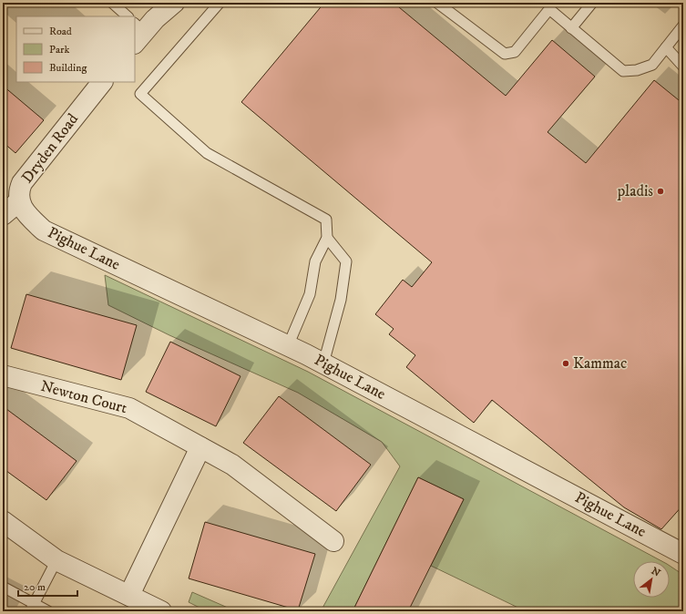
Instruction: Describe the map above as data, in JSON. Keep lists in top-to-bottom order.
{
  "streets": {
    "street": ["Dryden Road", "Pighue Lane", "Newton Court"]
  },
  "crossings": [
    ["Dryden Road", "Pighue Lane"]
  ],
  "places": ["pladis", "Kammac"],
  "legend": ["Road", "Park", "Building"],
  "scale_bar": "20 m",
  "north": "top right"
}
